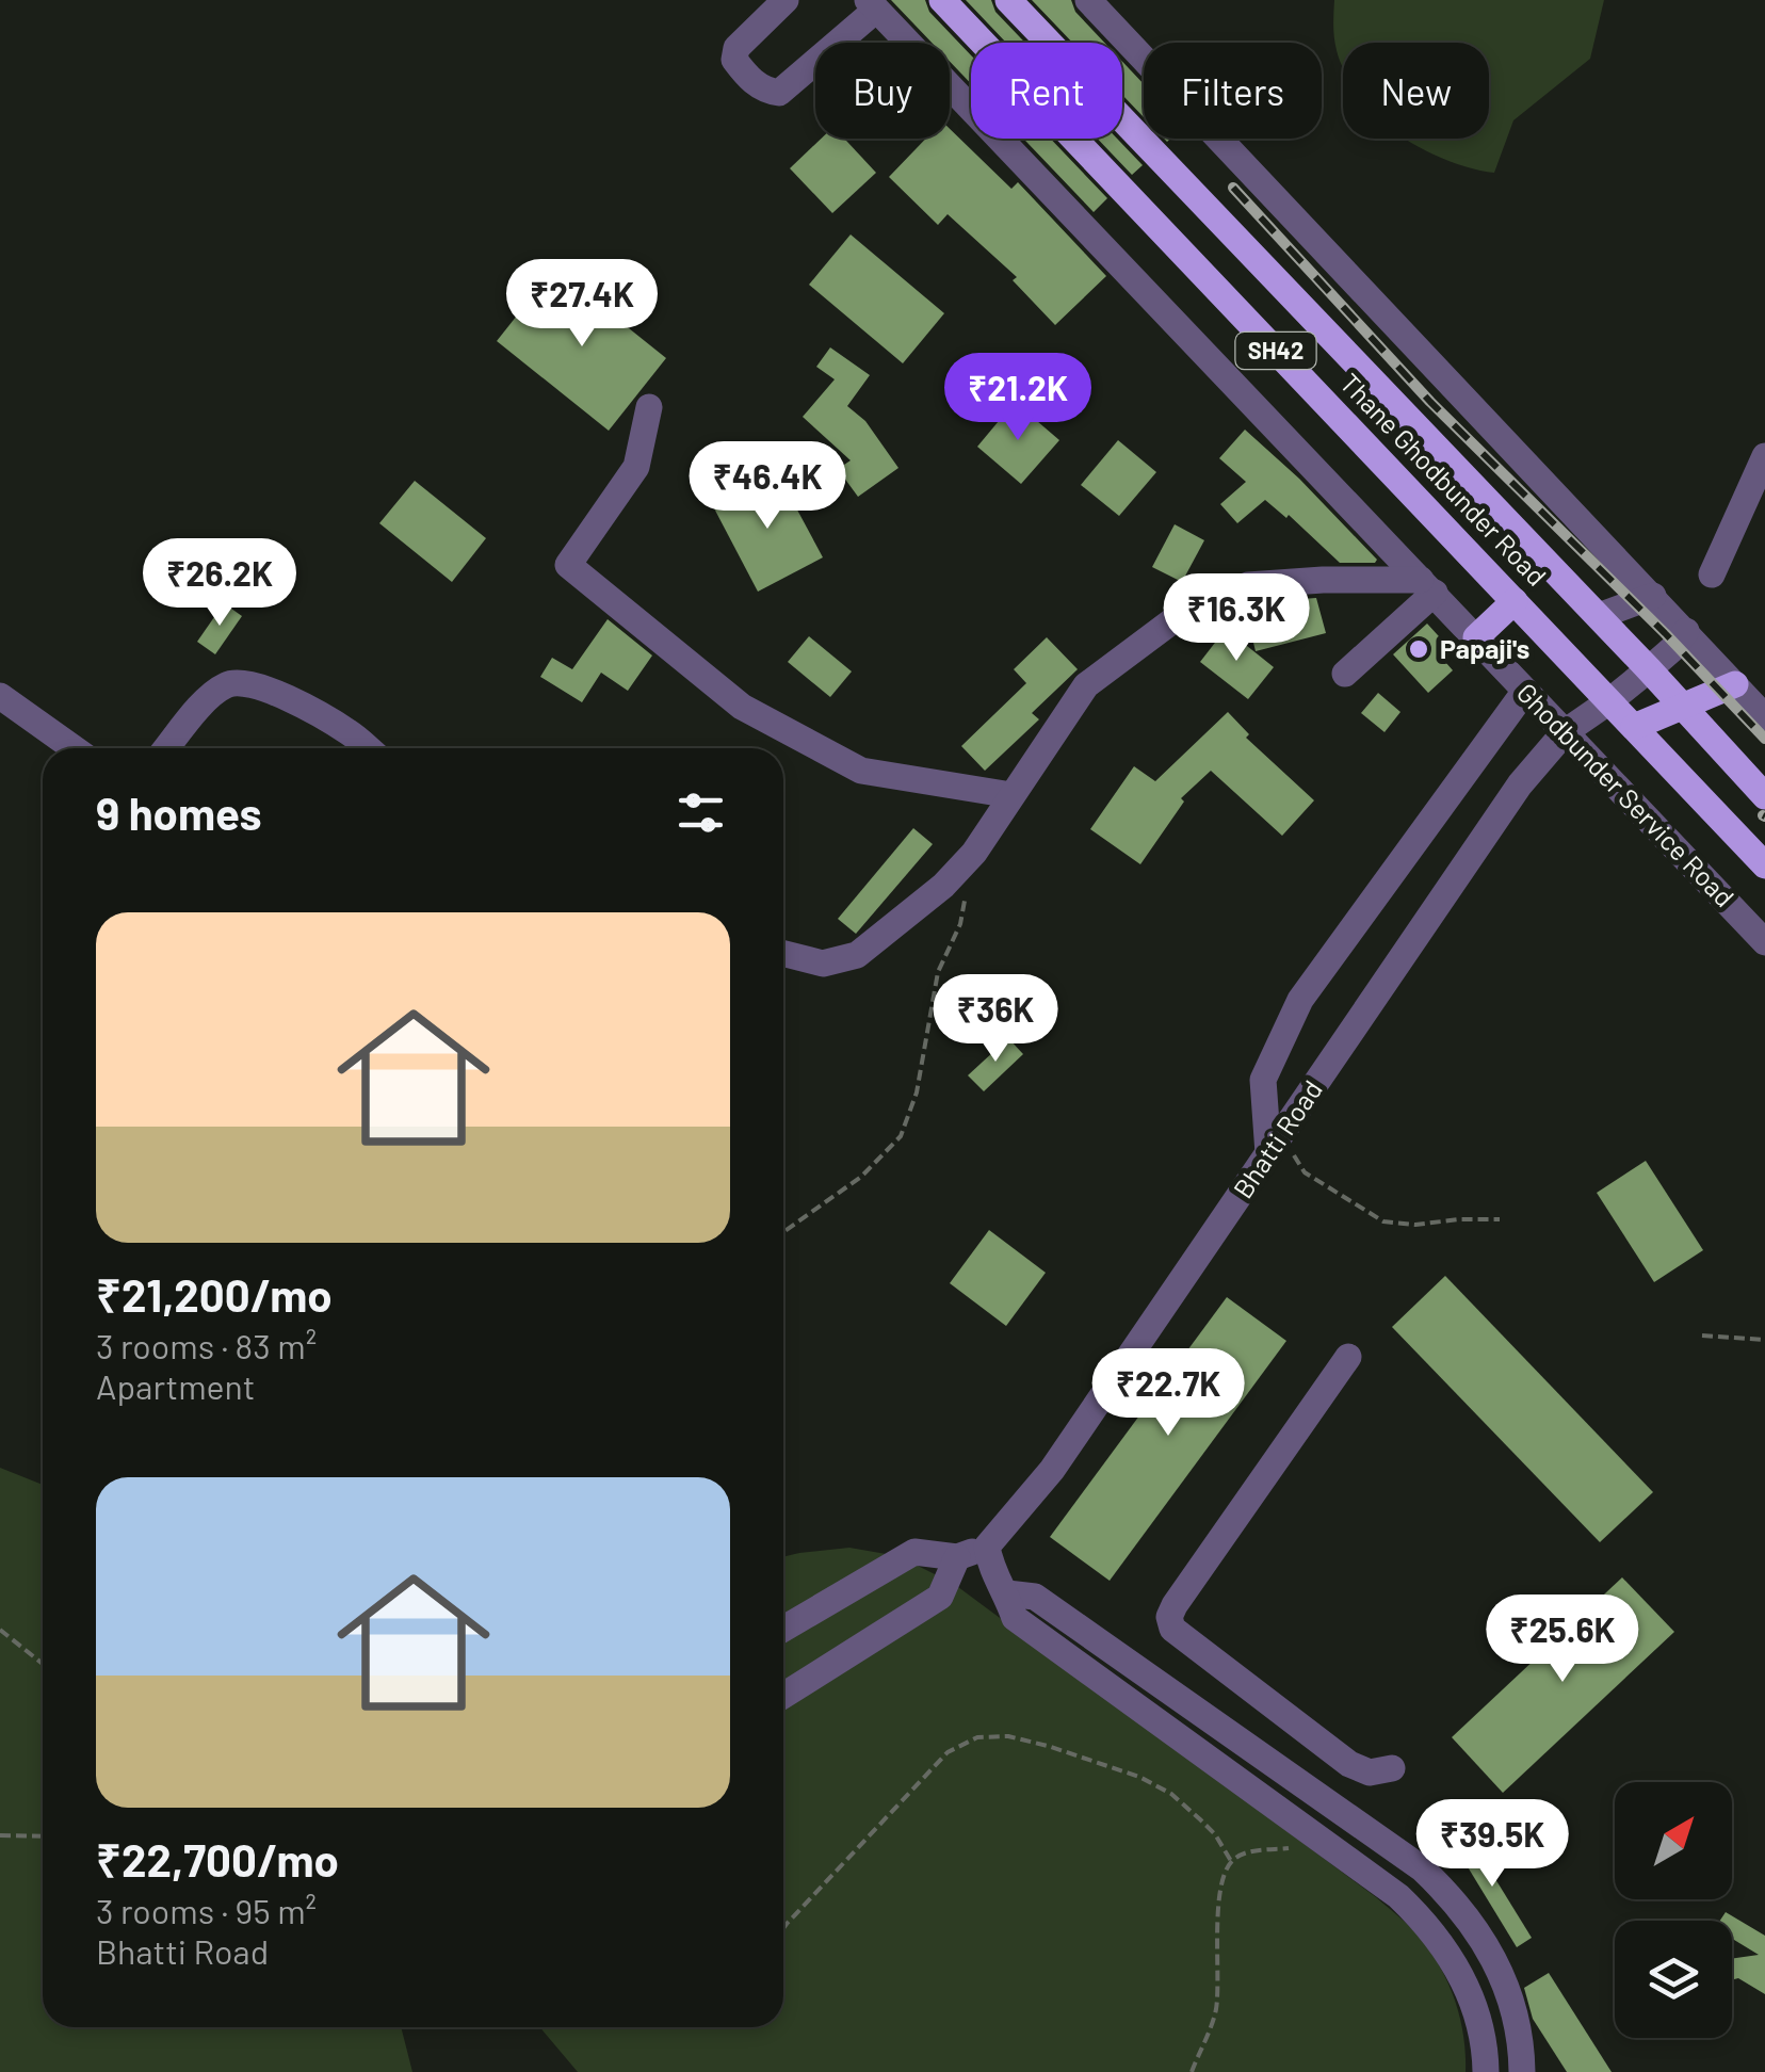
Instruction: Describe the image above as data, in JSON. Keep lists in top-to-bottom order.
{
  "streets": {
    "main road": ["SH42", "Thane Ghodbunder Road"],
    "street": ["Ghodbunder Service Road", "Bhatti Road"]
  },
  "crossings": [
    ["Thane Ghodbunder Road", "Bhatti Road"],
    ["Ghodbunder Service Road", "Bhatti Road"]
  ],
  "places": ["Papaji's"],
  "north": "top right",
  "page": {
    "chip": [
      "Buy",
      "Rent",
      "Filters",
      "New"
    ],
    "price": [
      "₹27.4K",
      "₹21.2K",
      "₹46.4K",
      "₹26.2K",
      "₹16.3K",
      "₹36K",
      "₹22.7K",
      "₹25.6K",
      "₹39.5K"
    ],
    "heading": "9 homes",
    "list": [
      {
        "name": "₹21,200/mo",
        "note": "3 rooms · 83 m² · Apartment"
      },
      {
        "name": "₹22,700/mo",
        "note": "3 rooms · 95 m² · Bhatti Road"
      }
    ]
  }
}
